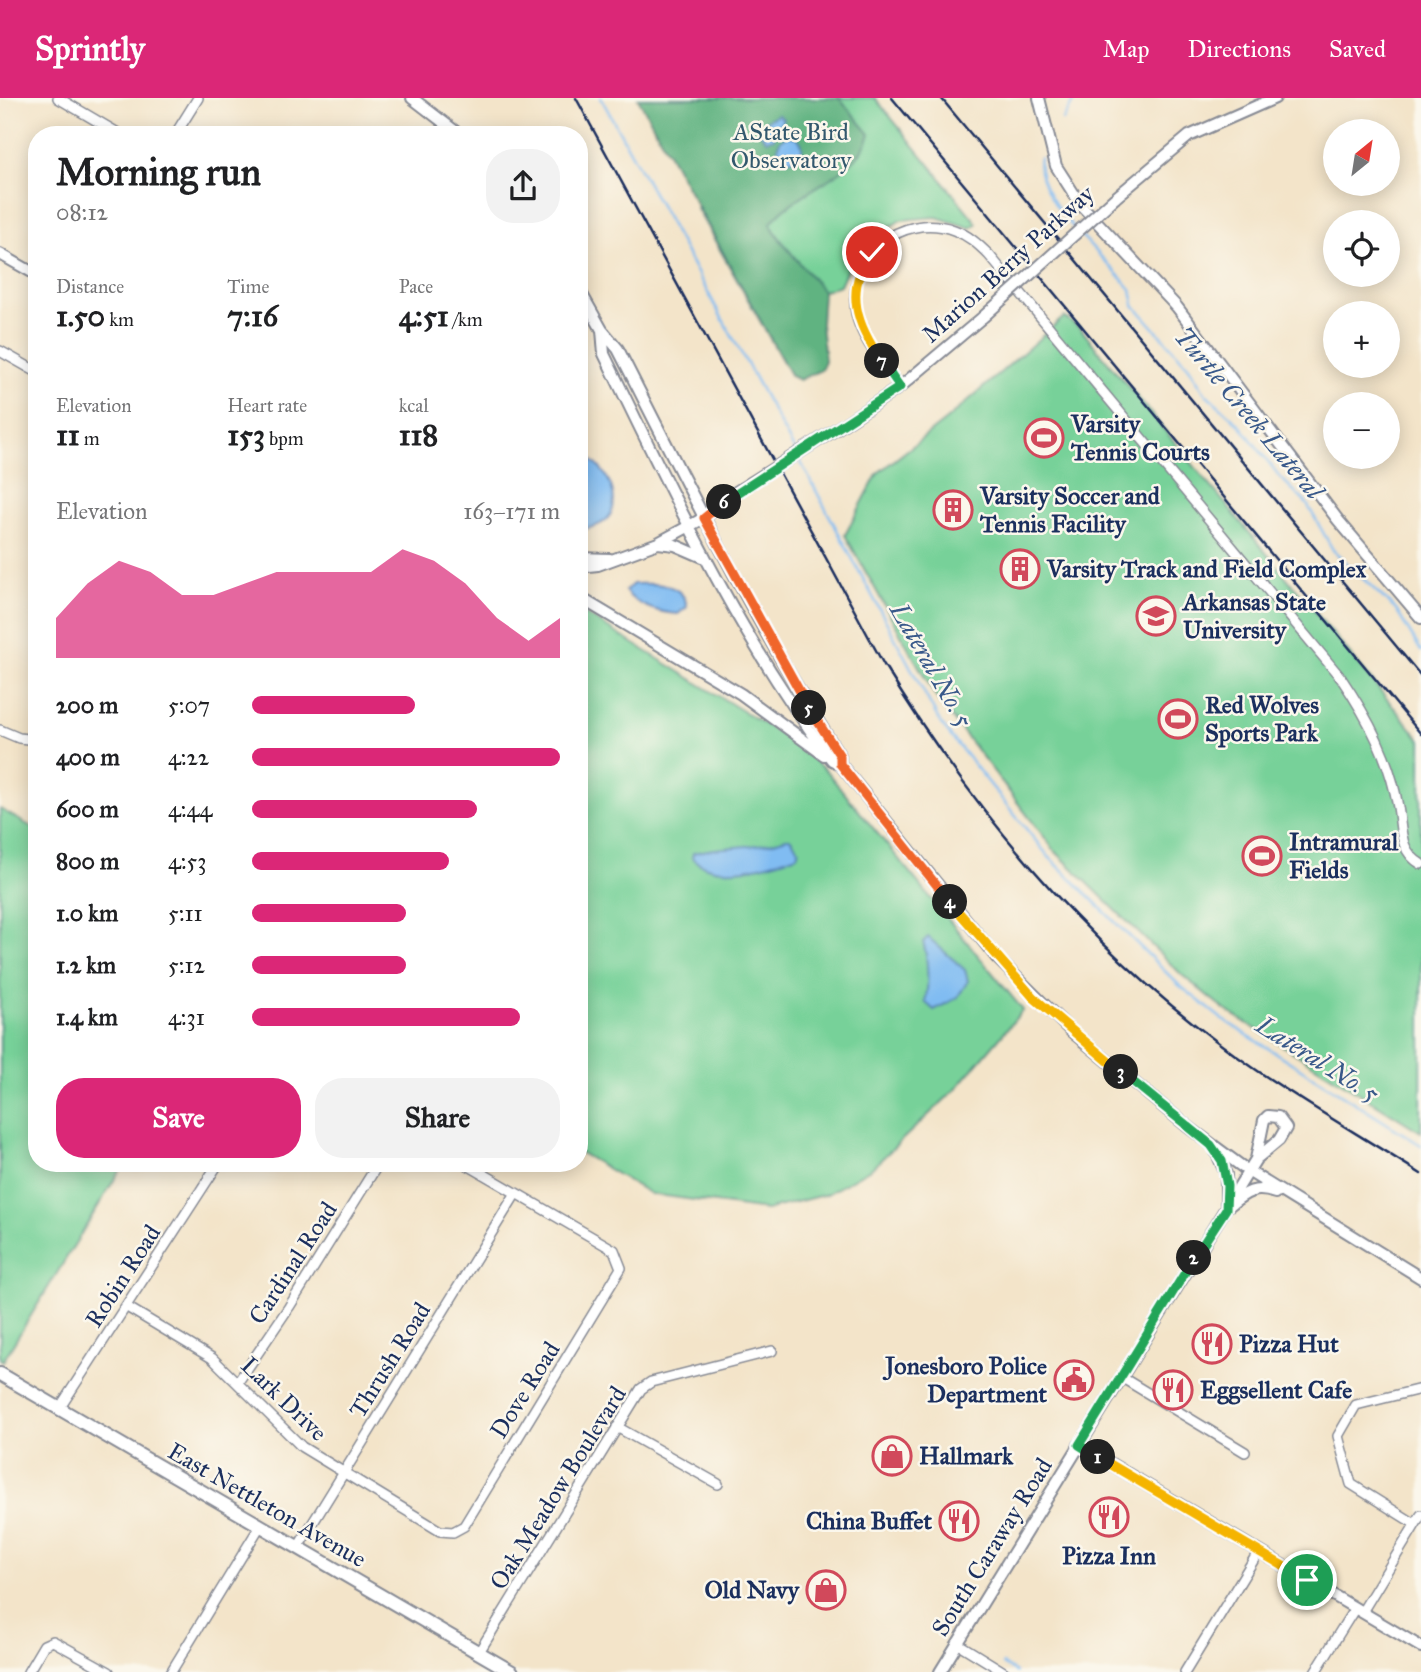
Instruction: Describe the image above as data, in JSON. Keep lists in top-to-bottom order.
{
  "streets": {
    "main road": ["East Nettleton Avenue"],
    "street": [
      "Marion Berry Parkway",
      "Cardinal Road",
      "Robin Road",
      "Thrush Road",
      "Dove Road",
      "Lark Drive",
      "Oak Meadow Boulevard",
      "South Caraway Road"
    ]
  },
  "crossings": [
    ["Cardinal Road", "Lark Drive"],
    ["Robin Road", "Lark Drive"],
    ["Robin Road", "East Nettleton Avenue"],
    ["Thrush Road", "Dove Road"],
    ["Thrush Road", "Lark Drive"],
    ["Thrush Road", "East Nettleton Avenue"],
    ["Dove Road", "Lark Drive"],
    ["Oak Meadow Boulevard", "East Nettleton Avenue"]
  ],
  "water": ["Turtle Creek Lateral", "Lateral No. 5"],
  "parks": ["AState Bird Observatory"],
  "places": {
    "sports": ["Varsity Tennis Courts", "Red Wolves Sports Park", "Intramural Fields"],
    "building": ["Varsity Soccer and Tennis Facility", "Varsity Track and Field Complex"],
    "school or university": ["Arkansas State University"],
    "restaurant": [
      "Pizza Hut",
      "Eggsellent Cafe",
      "Pizza Inn",
      "China Buffet"
    ],
    "public building": ["Jonesboro Police Department"],
    "shop": ["Hallmark", "Old Navy"]
  },
  "north": "top right",
  "page": {
    "header": "Sprintly",
    "nav": ["Map", "Directions", "Saved"],
    "map_buttons": ["+", "−"],
    "heading": ["Morning run", "08:12"],
    "stats": [
      ["Distance", "1.50 km"],
      ["Time", "7:16"],
      ["Pace", "4:51 /km"],
      ["Elevation", "11 m"],
      ["Heart rate", "153 bpm"],
      ["kcal", "118"]
    ],
    "pins": [
      "7",
      "6",
      "5",
      "4",
      "3",
      "2",
      "1"
    ],
    "chart": ["Elevation", "163–171 m"],
    "list": [
      {
        "name": "200 m",
        "note": "5:07"
      },
      {
        "name": "400 m",
        "note": "4:22"
      },
      {
        "name": "600 m",
        "note": "4:44"
      },
      {
        "name": "800 m",
        "note": "4:53"
      },
      {
        "name": "1.0 km",
        "note": "5:11"
      },
      {
        "name": "1.2 km",
        "note": "5:12"
      },
      {
        "name": "1.4 km",
        "note": "4:31"
      }
    ],
    "buttons": ["Save", "Share"]
  }
}
